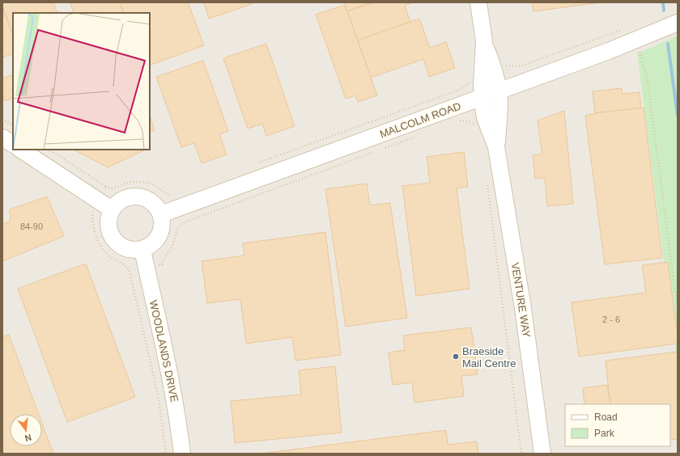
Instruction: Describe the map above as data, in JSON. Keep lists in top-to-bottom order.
{
  "streets": {
    "street": ["MALCOLM ROAD", "VENTURE WAY", "WOODLANDS DRIVE"]
  },
  "crossings": [
    ["MALCOLM ROAD", "VENTURE WAY"],
    ["MALCOLM ROAD", "WOODLANDS DRIVE"]
  ],
  "places": ["Braeside Mail Centre"],
  "house_numbers": ["84-90", "2 - 6"],
  "legend": ["Road", "Park"],
  "north": "bottom"
}
